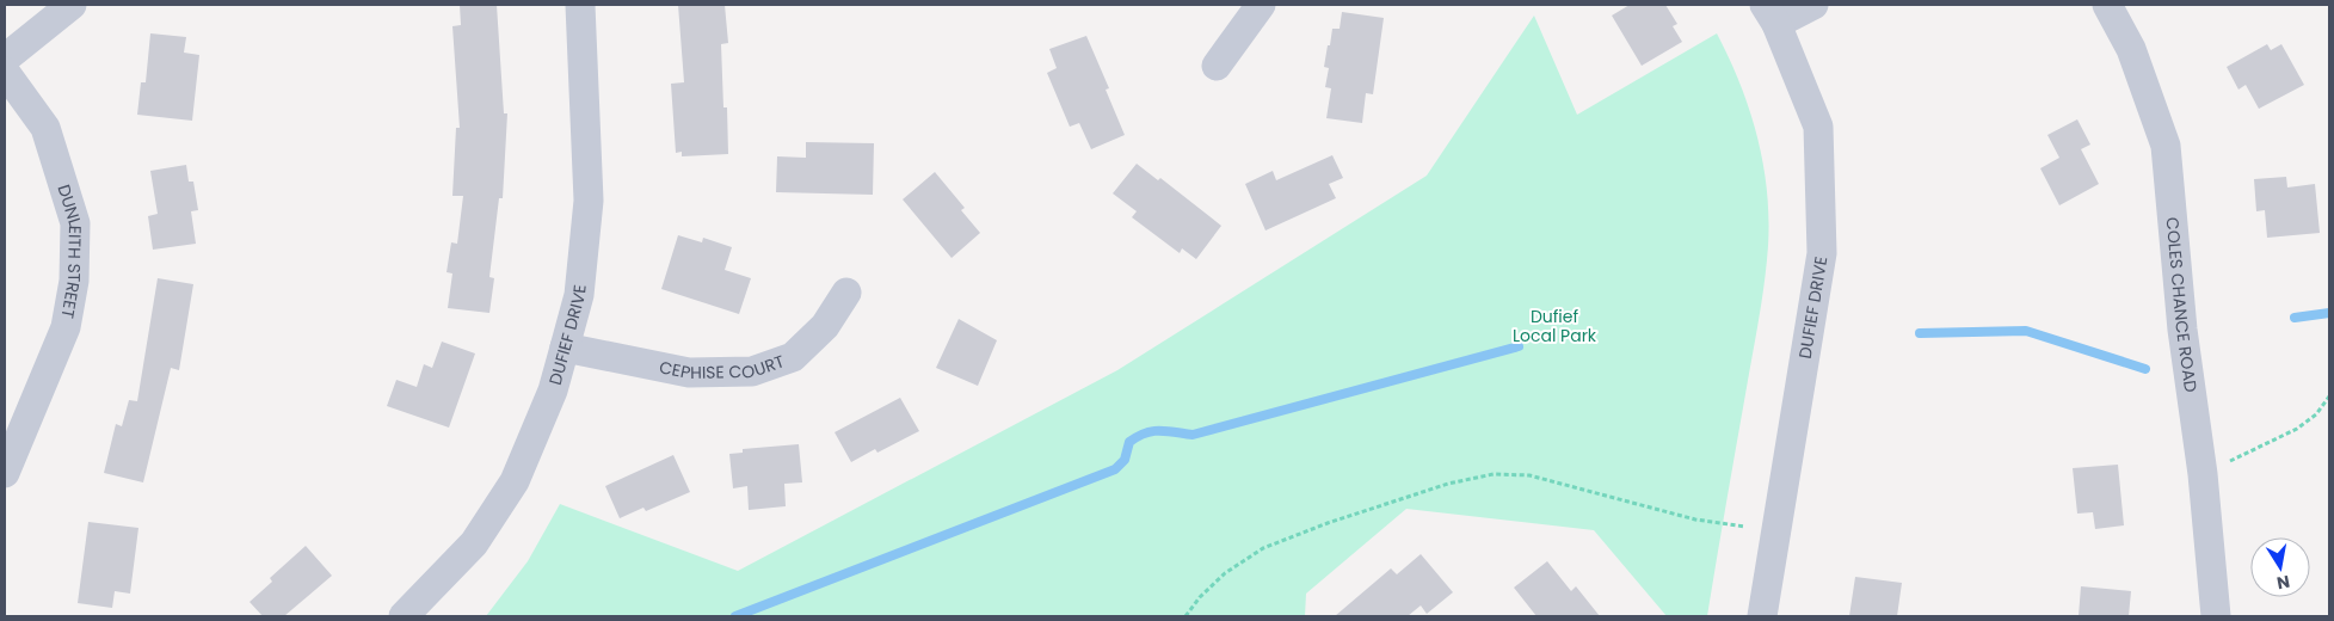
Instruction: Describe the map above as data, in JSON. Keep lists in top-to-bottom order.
{
  "streets": {
    "street": [
      "DUNLEITH STREET",
      "COLES CHANCE ROAD",
      "DUFIEF DRIVE",
      "CEPHISE COURT"
    ]
  },
  "crossings": [
    ["DUFIEF DRIVE", "CEPHISE COURT"]
  ],
  "parks": ["Dufief Local Park"],
  "north": "bottom"
}
